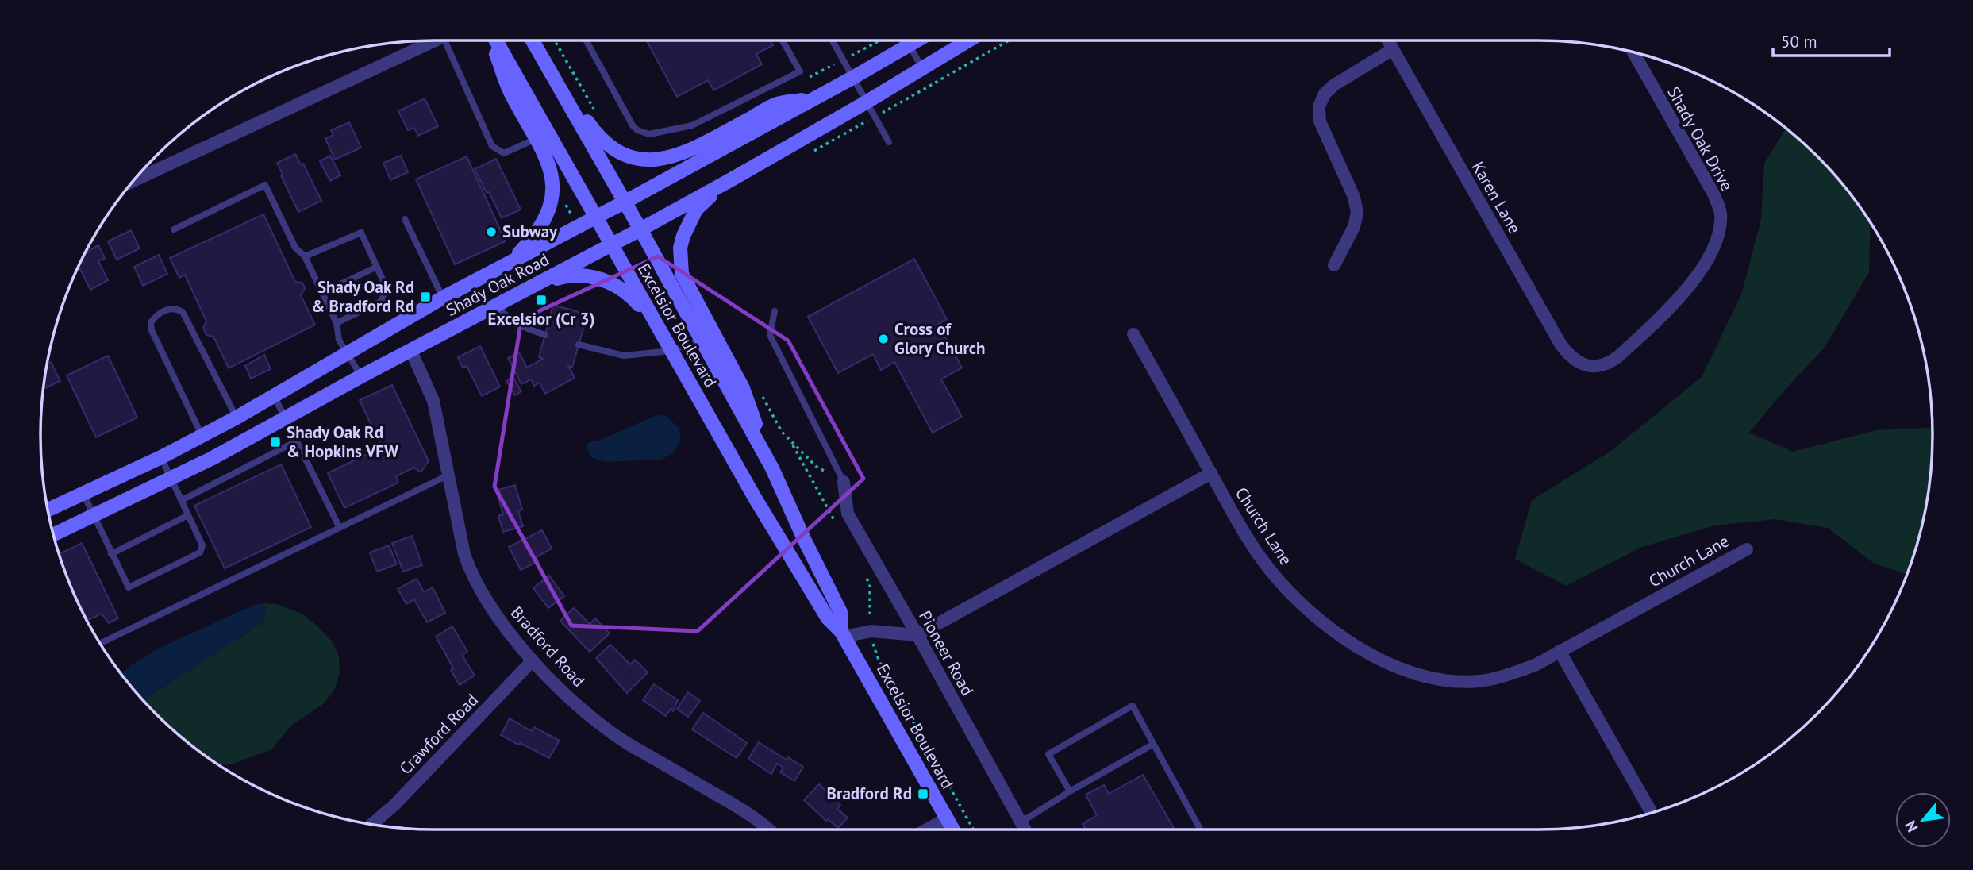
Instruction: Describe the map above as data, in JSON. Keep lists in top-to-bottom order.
{
  "streets": {
    "main road": ["Shady Oak Road", "Excelsior Boulevard"],
    "street": [
      "Shady Oak Drive",
      "Karen Lane",
      "Church Lane",
      "Bradford Road",
      "Pioneer Road",
      "Crawford Road"
    ]
  },
  "crossings": [
    ["Shady Oak Drive", "Karen Lane"],
    ["Shady Oak Road", "Excelsior Boulevard"],
    ["Shady Oak Road", "Bradford Road"],
    ["Bradford Road", "Crawford Road"]
  ],
  "places": {
    "other": ["Subway", "Cross of Glory Church"],
    "transit": [
      "Shady Oak Rd & Bradford Rd",
      "Excelsior (Cr 3)",
      "Shady Oak Rd & Hopkins VFW",
      "Bradford Rd"
    ]
  },
  "scale_bar": "50 m",
  "north": "bottom left"
}
